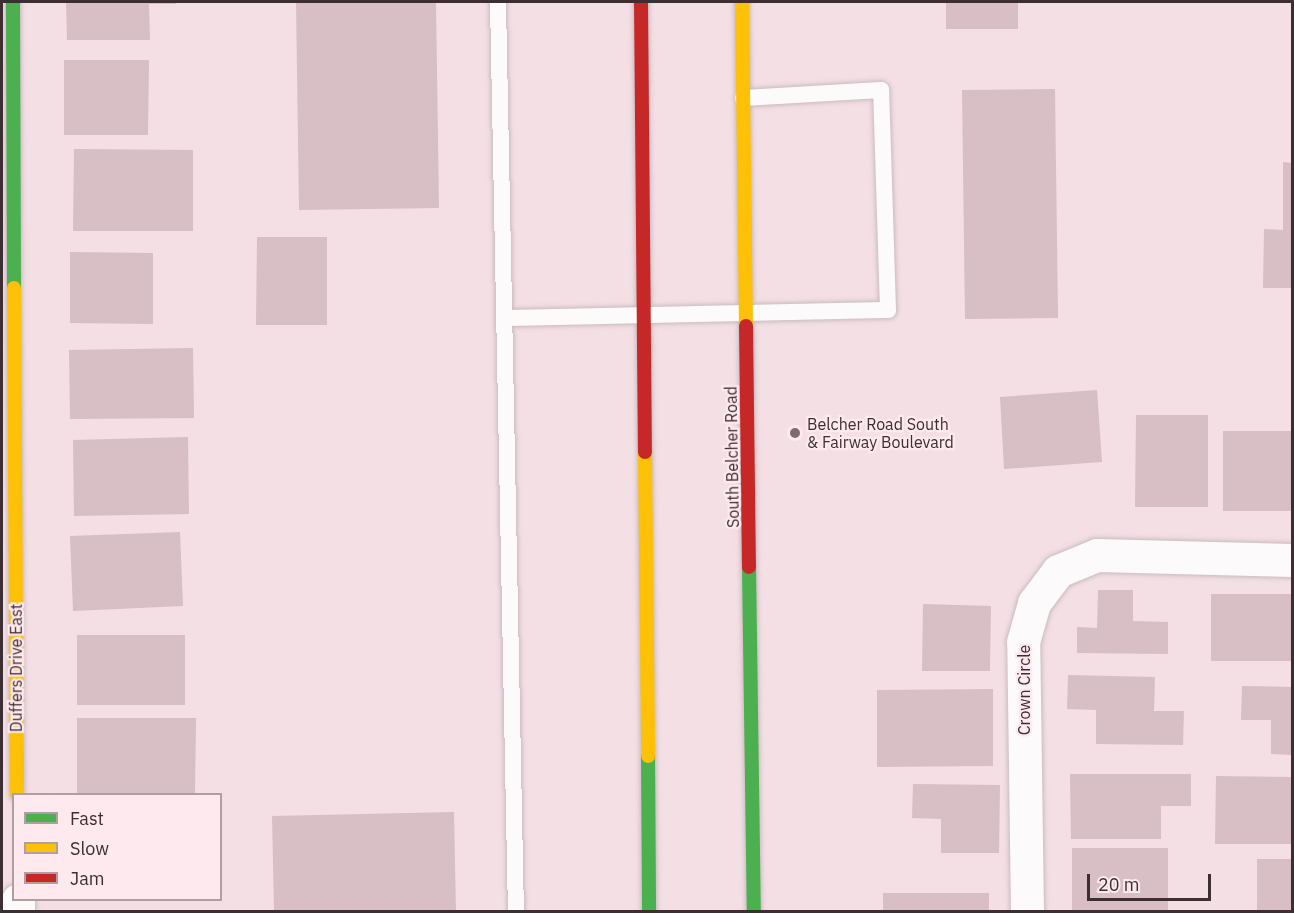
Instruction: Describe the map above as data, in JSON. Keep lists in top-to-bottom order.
{
  "streets": {
    "main road": ["South Belcher Road", "Duffers Drive East"],
    "street": ["Crown Circle"]
  },
  "places": ["Belcher Road South & Fairway Boulevard"],
  "legend": ["Fast", "Slow", "Jam"],
  "scale_bar": "20 m"
}
